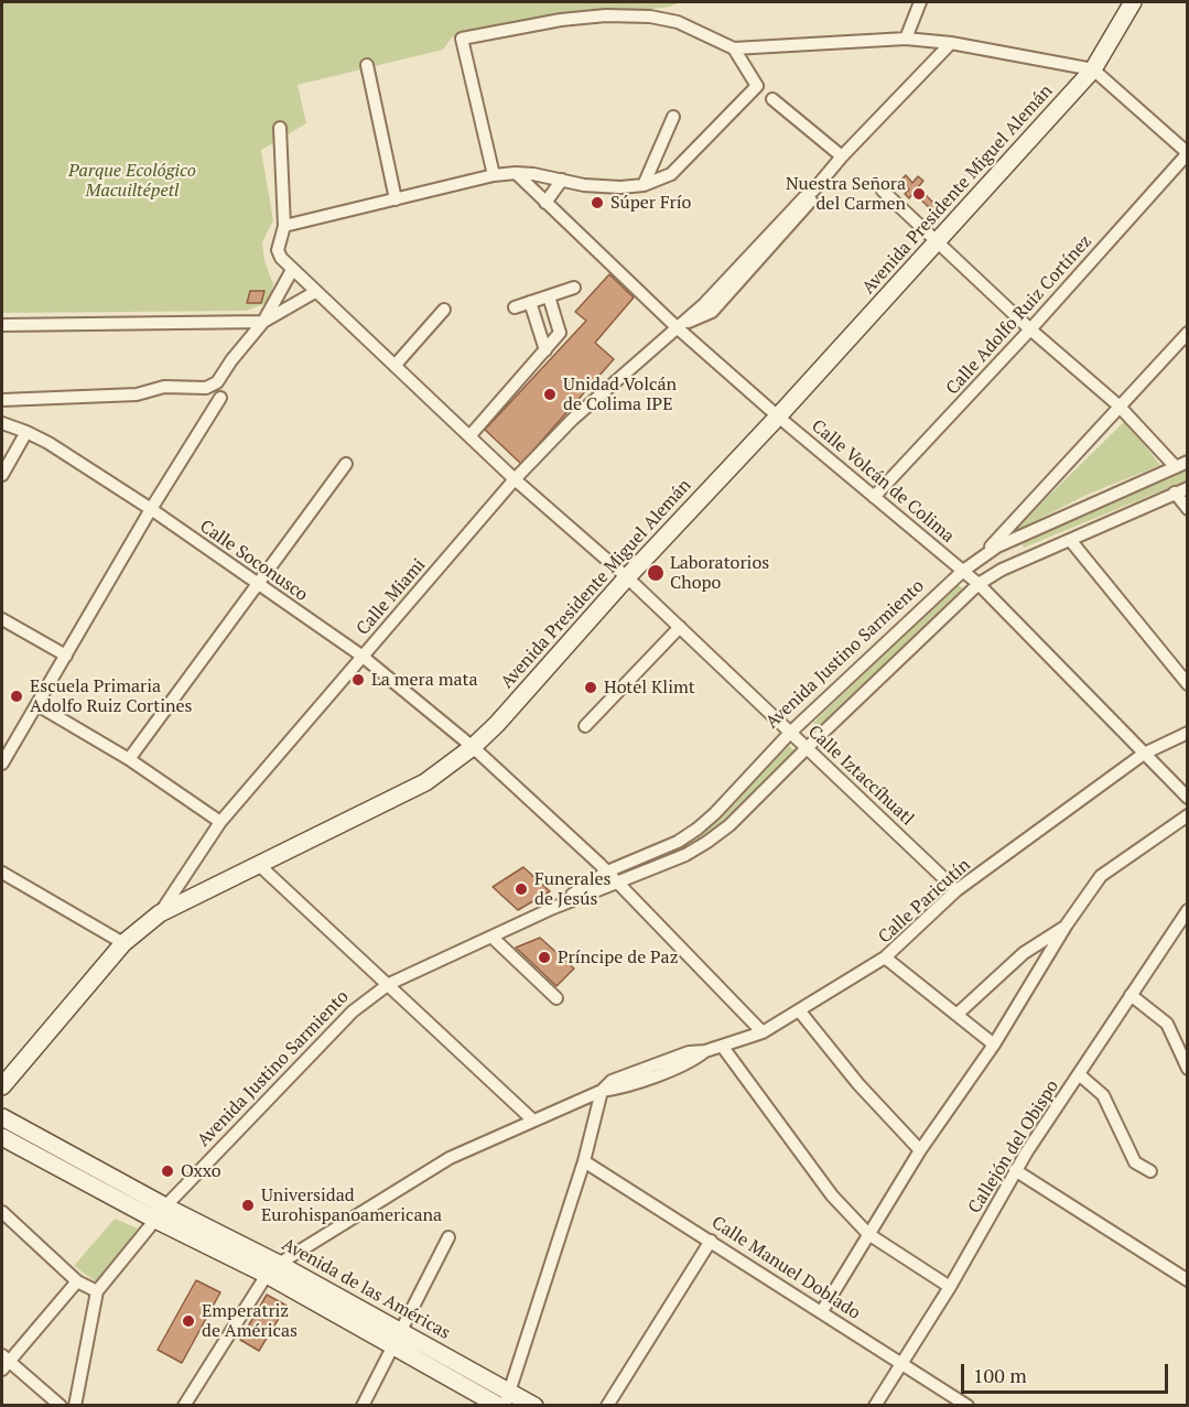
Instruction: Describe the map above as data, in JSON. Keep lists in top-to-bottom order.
{
  "streets": {
    "main road": ["Avenida Presidente Miguel Alemán", "Avenida de las Américas"],
    "street": [
      "Calle Adolfo Ruiz Cortínez",
      "Calle Volcán de Colima",
      "Calle Soconusco",
      "Calle Miami",
      "Avenida Justino Sarmiento",
      "Calle Iztaccíhuatl",
      "Calle Paricutín",
      "Callejón del Obispo",
      "Calle Manuel Doblado"
    ]
  },
  "crossings": [
    ["Avenida Presidente Miguel Alemán", "Calle Volcán de Colima"],
    ["Avenida Presidente Miguel Alemán", "Calle Soconusco"],
    ["Avenida Presidente Miguel Alemán", "Calle Miami"],
    ["Avenida Presidente Miguel Alemán", "Calle Iztaccíhuatl"],
    ["Calle Adolfo Ruiz Cortínez", "Calle Volcán de Colima"],
    ["Calle Volcán de Colima", "Calle Miami"],
    ["Calle Volcán de Colima", "Avenida Justino Sarmiento"],
    ["Calle Volcán de Colima", "Calle Paricutín"],
    ["Calle Soconusco", "Calle Miami"],
    ["Calle Soconusco", "Avenida Justino Sarmiento"],
    ["Calle Soconusco", "Calle Paricutín"],
    ["Calle Miami", "Calle Iztaccíhuatl"],
    ["Avenida Justino Sarmiento", "Calle Iztaccíhuatl"],
    ["Avenida Justino Sarmiento", "Avenida de las Américas"],
    ["Calle Iztaccíhuatl", "Calle Paricutín"],
    ["Calle Paricutín", "Avenida de las Américas"],
    ["Callejón del Obispo", "Calle Manuel Doblado"]
  ],
  "parks": ["Parque Ecológico Macuiltépetl"],
  "places": [
    "Nuestra Señora del Carmen",
    "Súper Frío",
    "Unidad Volcán de Colima IPE",
    "Laboratorios Chopo",
    "La mera mata",
    "Hotel Klimt",
    "Escuela Primaria Adolfo Ruiz Cortines",
    "Funerales de Jesús",
    "Príncipe de Paz",
    "Oxxo",
    "Universidad Eurohispanoamericana",
    "Emperatriz de Américas"
  ],
  "scale_bar": "100 m"
}
